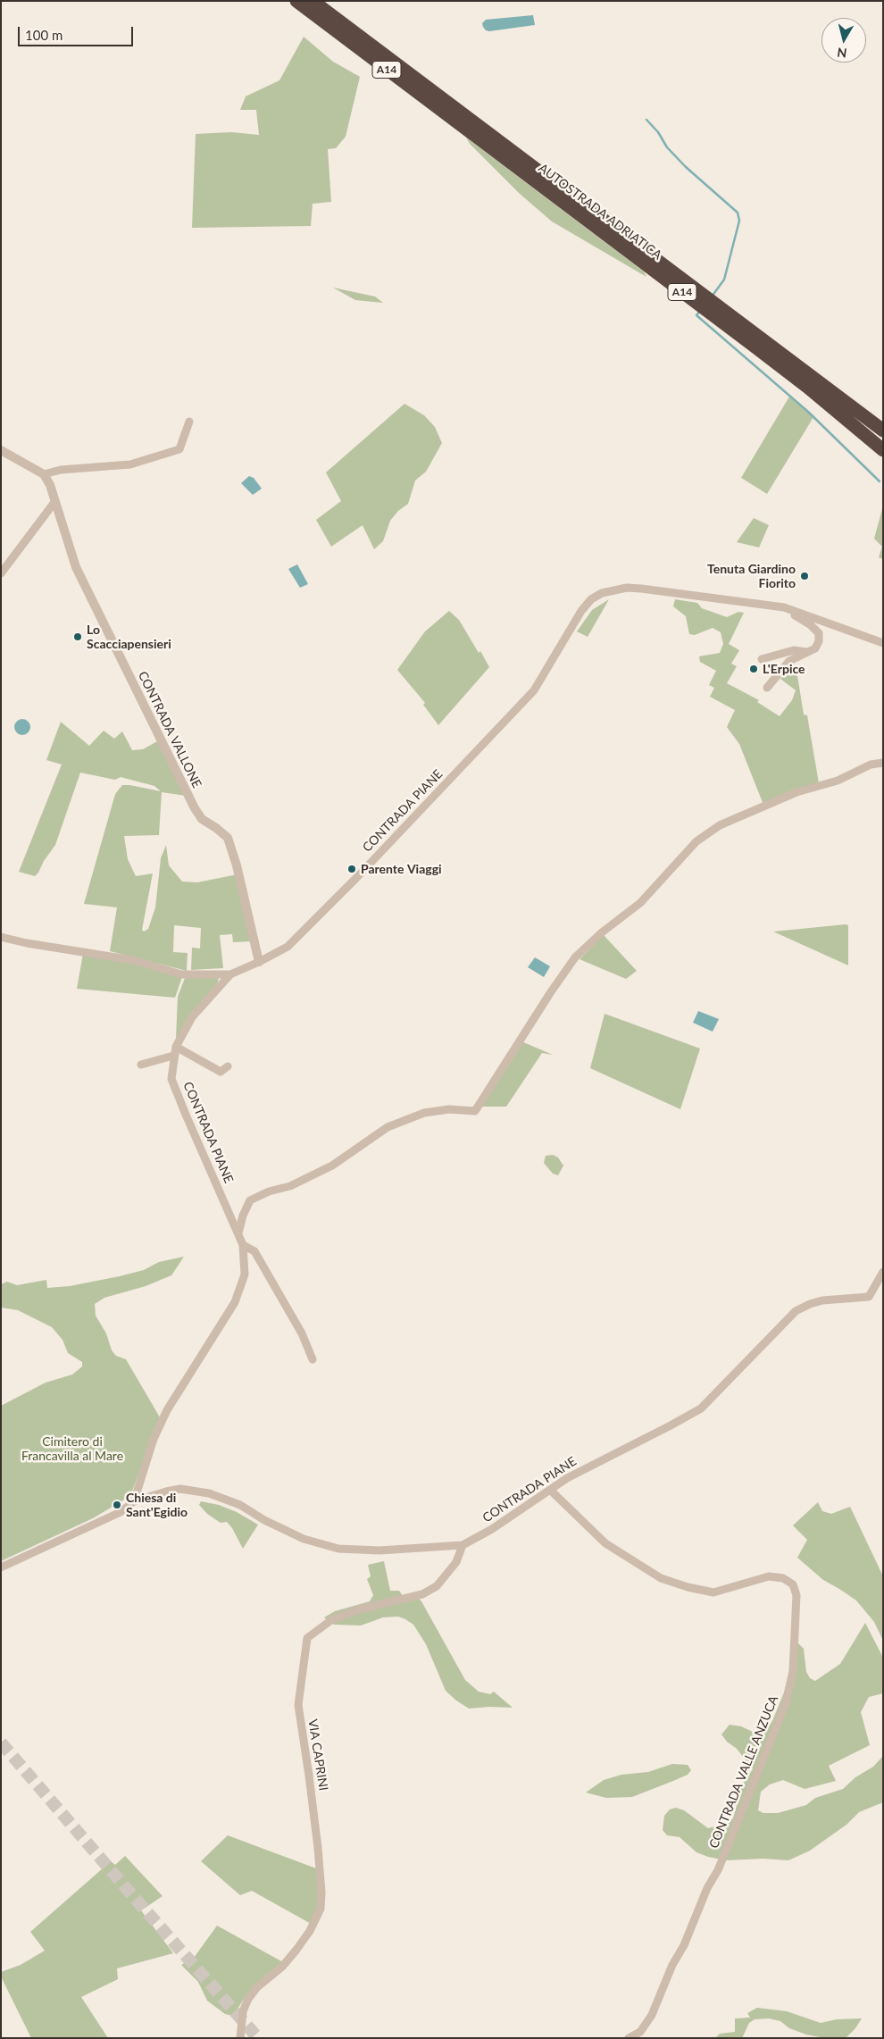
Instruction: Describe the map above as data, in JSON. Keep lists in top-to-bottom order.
{
  "streets": {
    "highway": ["A14", "AUTOSTRADA ADRIATICA"],
    "street": [
      "CONTRADA VALLONE",
      "CONTRADA PIANE",
      "VIA CAPRINI",
      "CONTRADA VALLE ANZUCA"
    ]
  },
  "crossings": [
    ["CONTRADA VALLONE", "CONTRADA PIANE"],
    ["CONTRADA PIANE", "VIA CAPRINI"],
    ["CONTRADA PIANE", "CONTRADA VALLE ANZUCA"]
  ],
  "parks": ["Cimitero di Francavilla al Mare"],
  "places": [
    "Tenuta Giardino Fiorito",
    "Lo Scacciapensieri",
    "L'Erpice",
    "Parente Viaggi",
    "Chiesa di Sant'Egidio"
  ],
  "scale_bar": "100 m",
  "north": "bottom"
}
